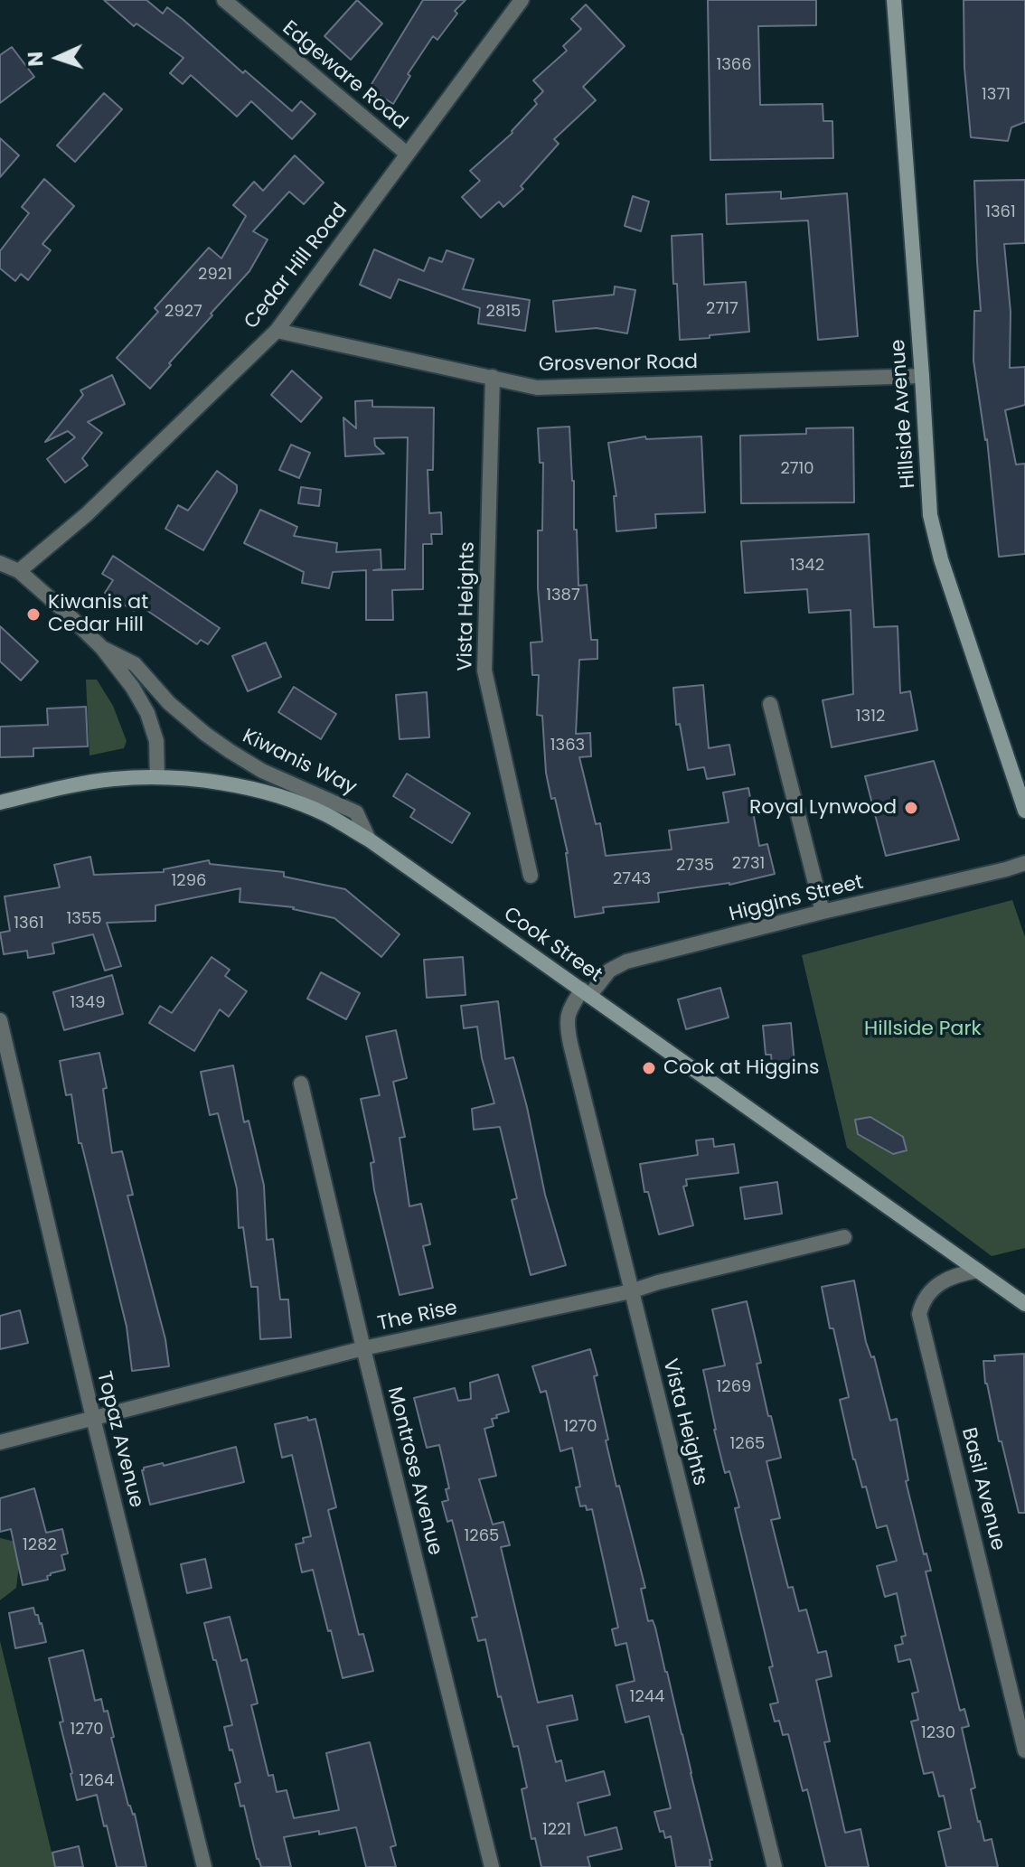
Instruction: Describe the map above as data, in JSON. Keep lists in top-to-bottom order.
{
  "streets": {
    "main road": ["Hillside Avenue", "Cook Street"],
    "street": [
      "Edgeware Road",
      "Cedar Hill Road",
      "Grosvenor Road",
      "Vista Heights",
      "Kiwanis Way",
      "Higgins Street",
      "The Rise",
      "Topaz Avenue",
      "Montrose Avenue",
      "Basil Avenue"
    ]
  },
  "crossings": [
    ["Edgeware Road", "Cedar Hill Road"],
    ["Cedar Hill Road", "Grosvenor Road"],
    ["Cedar Hill Road", "Kiwanis Way"],
    ["Grosvenor Road", "Hillside Avenue"],
    ["Grosvenor Road", "Vista Heights"],
    ["Vista Heights", "Higgins Street"],
    ["Vista Heights", "Cook Street"],
    ["Vista Heights", "The Rise"],
    ["Kiwanis Way", "Cook Street"],
    ["Higgins Street", "Cook Street"],
    ["Cook Street", "Basil Avenue"],
    ["The Rise", "Topaz Avenue"],
    ["The Rise", "Montrose Avenue"]
  ],
  "parks": ["Hillside Park"],
  "places": ["Kiwanis at Cedar Hill", "Royal Lynwood", "Cook at Higgins"],
  "house_numbers": [
    "1366",
    "1371",
    "1361",
    "2921",
    "2717",
    "2927",
    "2815",
    "2710",
    "1342",
    "1387",
    "1312",
    "1363",
    "2731",
    "2735",
    "2743",
    "1296",
    "1355",
    "1361",
    "1349",
    "1269",
    "1270",
    "1265",
    "1265",
    "1282",
    "1244",
    "1270",
    "1230",
    "1264",
    "1221"
  ],
  "north": "left"
}
